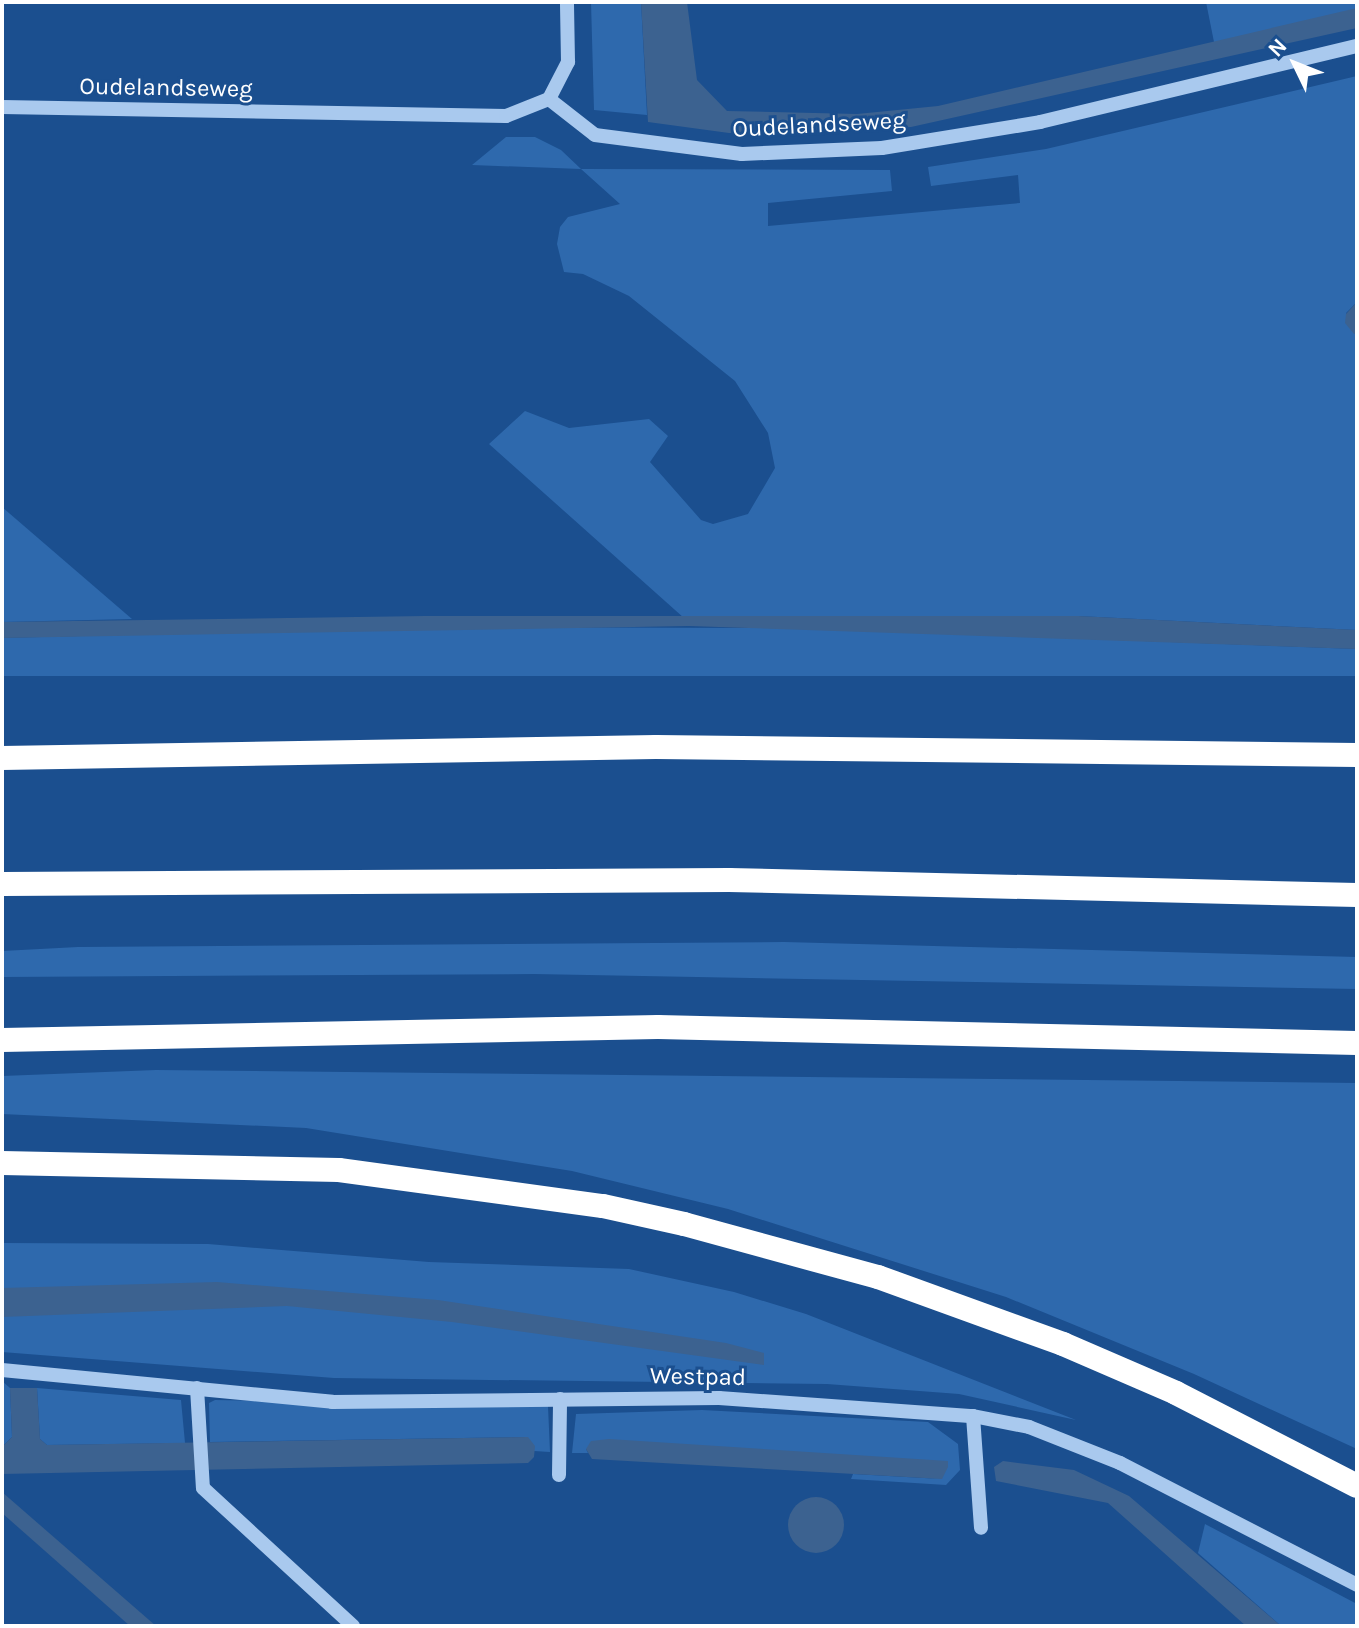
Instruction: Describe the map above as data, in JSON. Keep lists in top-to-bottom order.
{
  "streets": {
    "street": ["Oudelandseweg", "Westpad"]
  },
  "north": "top left"
}
